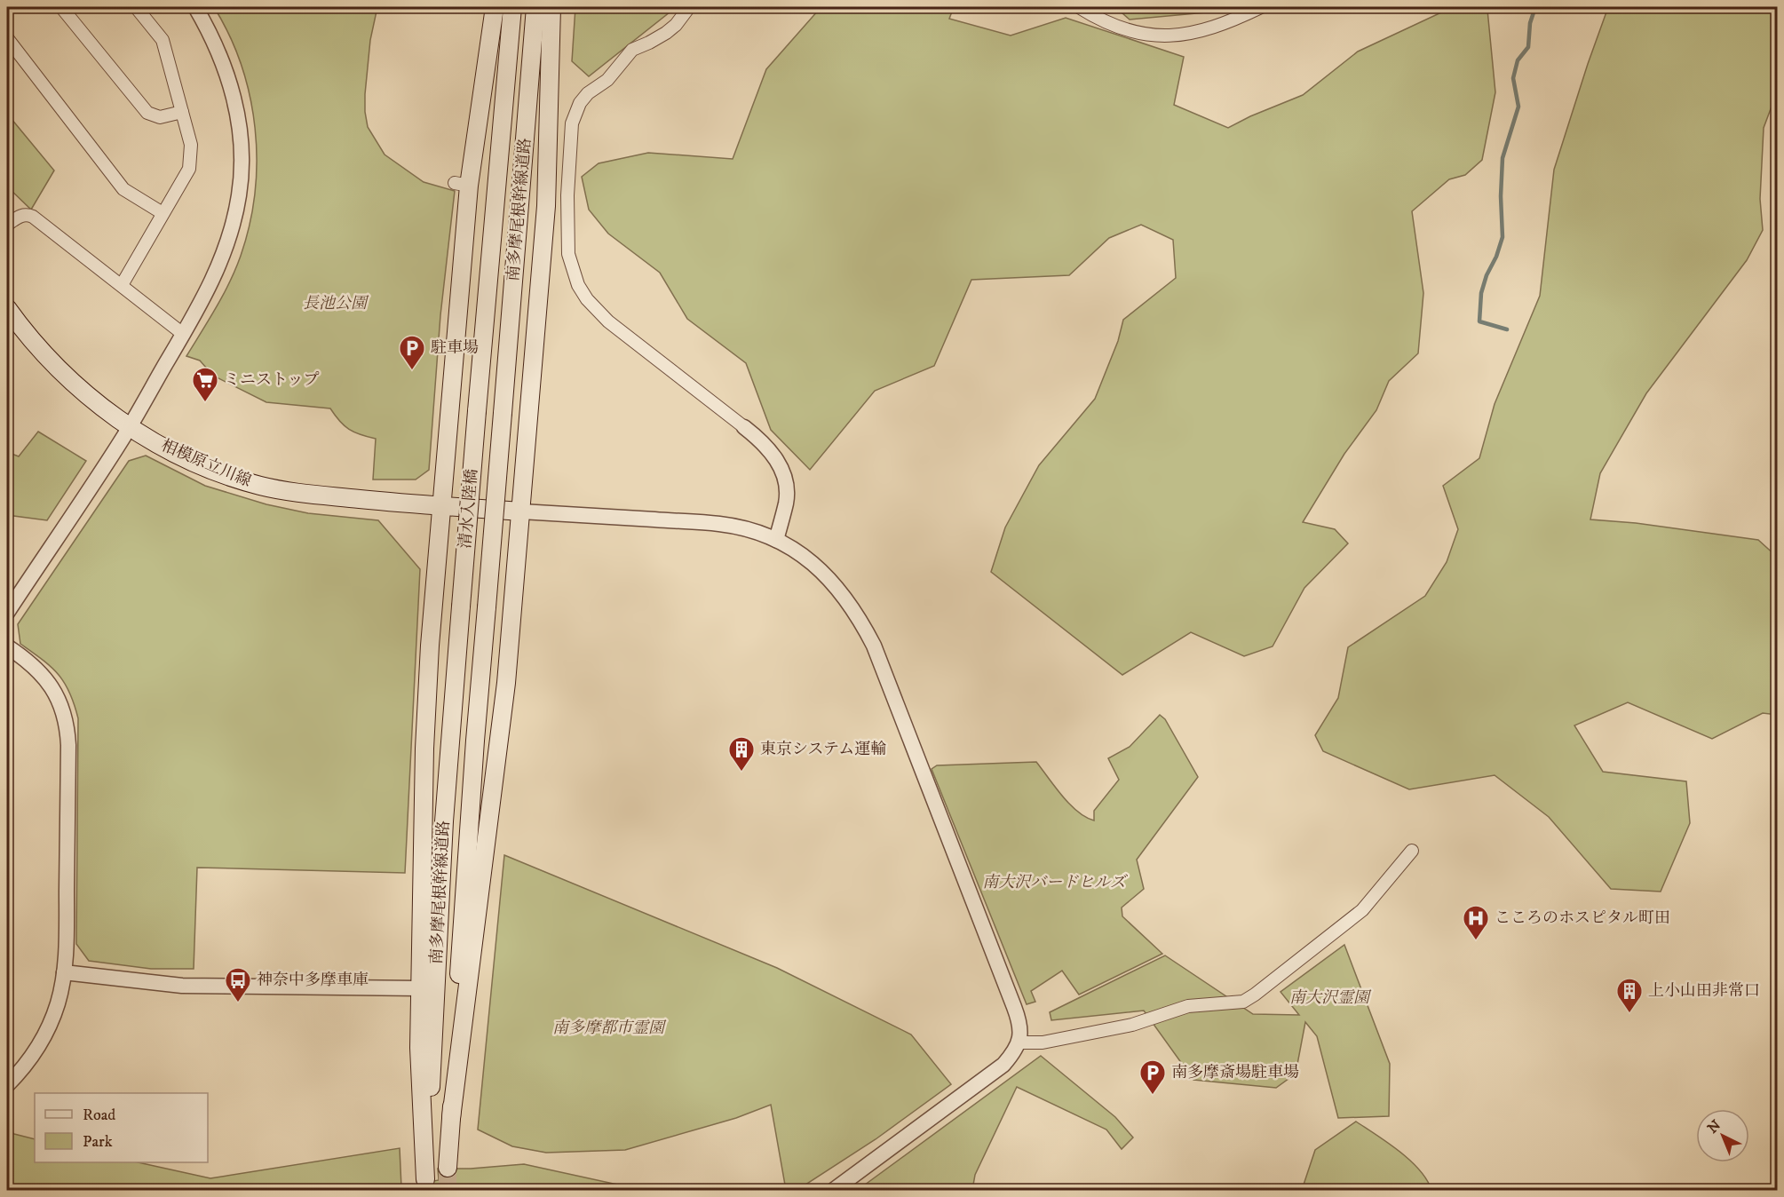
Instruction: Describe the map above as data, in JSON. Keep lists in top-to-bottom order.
{
  "streets": {
    "main road": ["南多摩尾根幹線道路", "相模原立川線", "清水入陸橋"]
  },
  "crossings": [
    ["南多摩尾根幹線道路", "清水入陸橋"]
  ],
  "parks": [
    "長池公園",
    "南大沢バードヒルズ",
    "南大沢霊園",
    "南多摩都市霊園"
  ],
  "places": {
    "parking": ["駐車場", "南多摩斎場駐車場"],
    "supermarket": ["ミニストップ"],
    "building": ["東京システム運輸", "上小山田非常口"],
    "hospital": ["こころのホスピタル町田"],
    "bus stop": ["神奈中多摩車庫"]
  },
  "legend": ["Road", "Park"],
  "north": "top left"
}
